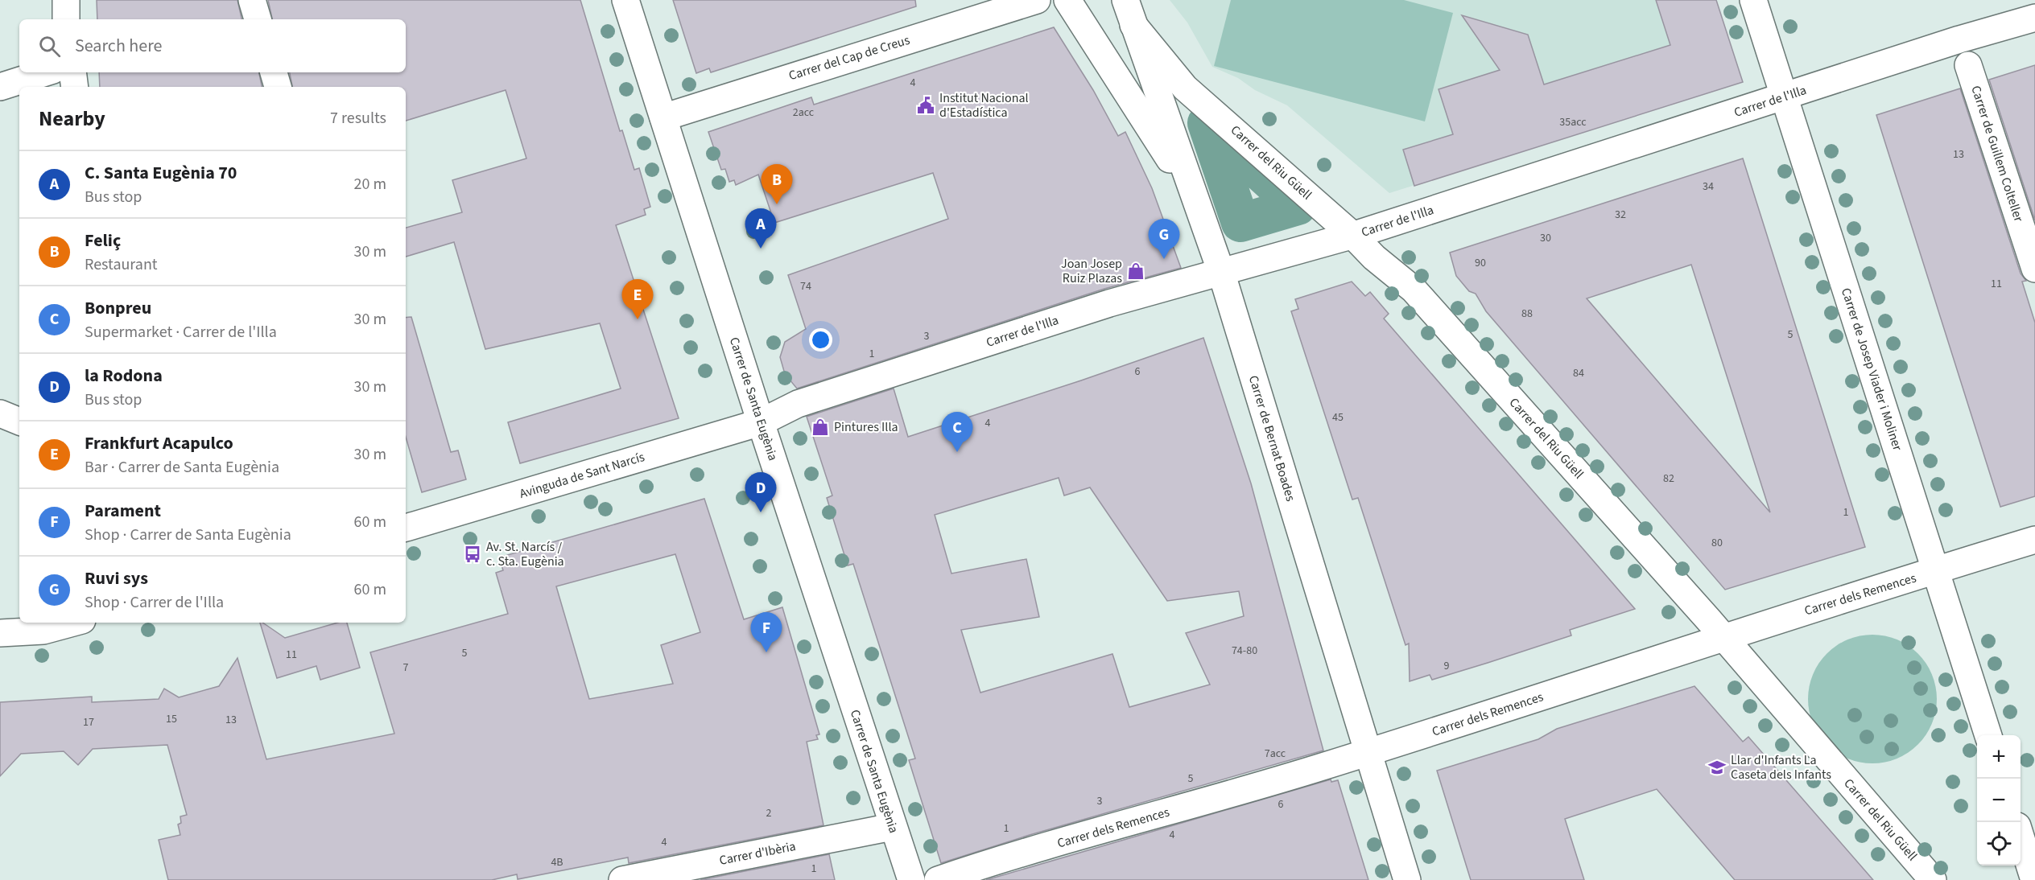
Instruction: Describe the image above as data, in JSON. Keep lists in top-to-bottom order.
{
  "streets": {
    "street": [
      "Carrer del Cap de Creus",
      "Carrer de l'Illa",
      "Carrer de Guillem Colteller",
      "Carrer del Riu Güell",
      "Carrer de Josep Viader i Moliner",
      "Carrer de Santa Eugènia",
      "Carrer de Bernat Boades",
      "Avinguda de Sant Narcís",
      "Carrer dels Remences",
      "Carrer d'Ibèria"
    ]
  },
  "crossings": [
    ["Carrer del Cap de Creus", "Carrer de Santa Eugènia"],
    ["Carrer de l'Illa", "Carrer del Riu Güell"],
    ["Carrer de l'Illa", "Carrer de Josep Viader i Moliner"],
    ["Carrer de l'Illa", "Carrer de Santa Eugènia"],
    ["Carrer de l'Illa", "Carrer de Bernat Boades"],
    ["Carrer de l'Illa", "Avinguda de Sant Narcís"],
    ["Carrer del Riu Güell", "Carrer de Bernat Boades"],
    ["Carrer del Riu Güell", "Carrer dels Remences"],
    ["Carrer de Josep Viader i Moliner", "Carrer dels Remences"],
    ["Carrer de Santa Eugènia", "Avinguda de Sant Narcís"],
    ["Carrer de Santa Eugènia", "Carrer d'Ibèria"],
    ["Carrer de Bernat Boades", "Carrer dels Remences"]
  ],
  "places": {
    "public building": ["Institut Nacional d'Estadística"],
    "shop": ["Joan Josep Ruiz Plazas", "Pintures Illa"],
    "bus stop": ["Av. St. Narcís / c. Sta. Eugènia"],
    "school or university": ["Llar d'Infants La Caseta dels Infants"]
  },
  "house_numbers": [
    "4",
    "2acc",
    "35acc",
    "13",
    "34",
    "32",
    "30",
    "90",
    "11",
    "74",
    "88",
    "5",
    "3",
    "1",
    "6",
    "84",
    "45",
    "4",
    "82",
    "1",
    "80",
    "74-80",
    "5",
    "11",
    "9",
    "7",
    "15",
    "13",
    "17",
    "7acc",
    "5",
    "3",
    "6",
    "2",
    "1",
    "4",
    "4",
    "4B",
    "1"
  ],
  "page": {
    "search": "Search here",
    "heading": ["Nearby", "7 results"],
    "list": [
      {
        "mark": "A",
        "name": "C. Santa Eugènia 70",
        "note": "Bus stop",
        "value": "20 m"
      },
      {
        "mark": "B",
        "name": "Feliç",
        "note": "Restaurant",
        "value": "30 m"
      },
      {
        "mark": "C",
        "name": "Bonpreu",
        "note": "Supermarket · Carrer de l'Illa",
        "value": "30 m"
      },
      {
        "mark": "D",
        "name": "la Rodona",
        "note": "Bus stop",
        "value": "30 m"
      },
      {
        "mark": "E",
        "name": "Frankfurt Acapulco",
        "note": "Bar · Carrer de Santa Eugènia",
        "value": "30 m"
      },
      {
        "mark": "F",
        "name": "Parament",
        "note": "Shop · Carrer de Santa Eugènia",
        "value": "60 m"
      },
      {
        "mark": "G",
        "name": "Ruvi sys",
        "note": "Shop · Carrer de l'Illa",
        "value": "60 m"
      }
    ],
    "pins": [
      "B",
      "A",
      "G",
      "E",
      "C",
      "D",
      "F"
    ],
    "map_buttons": ["+", "−"]
  }
}
